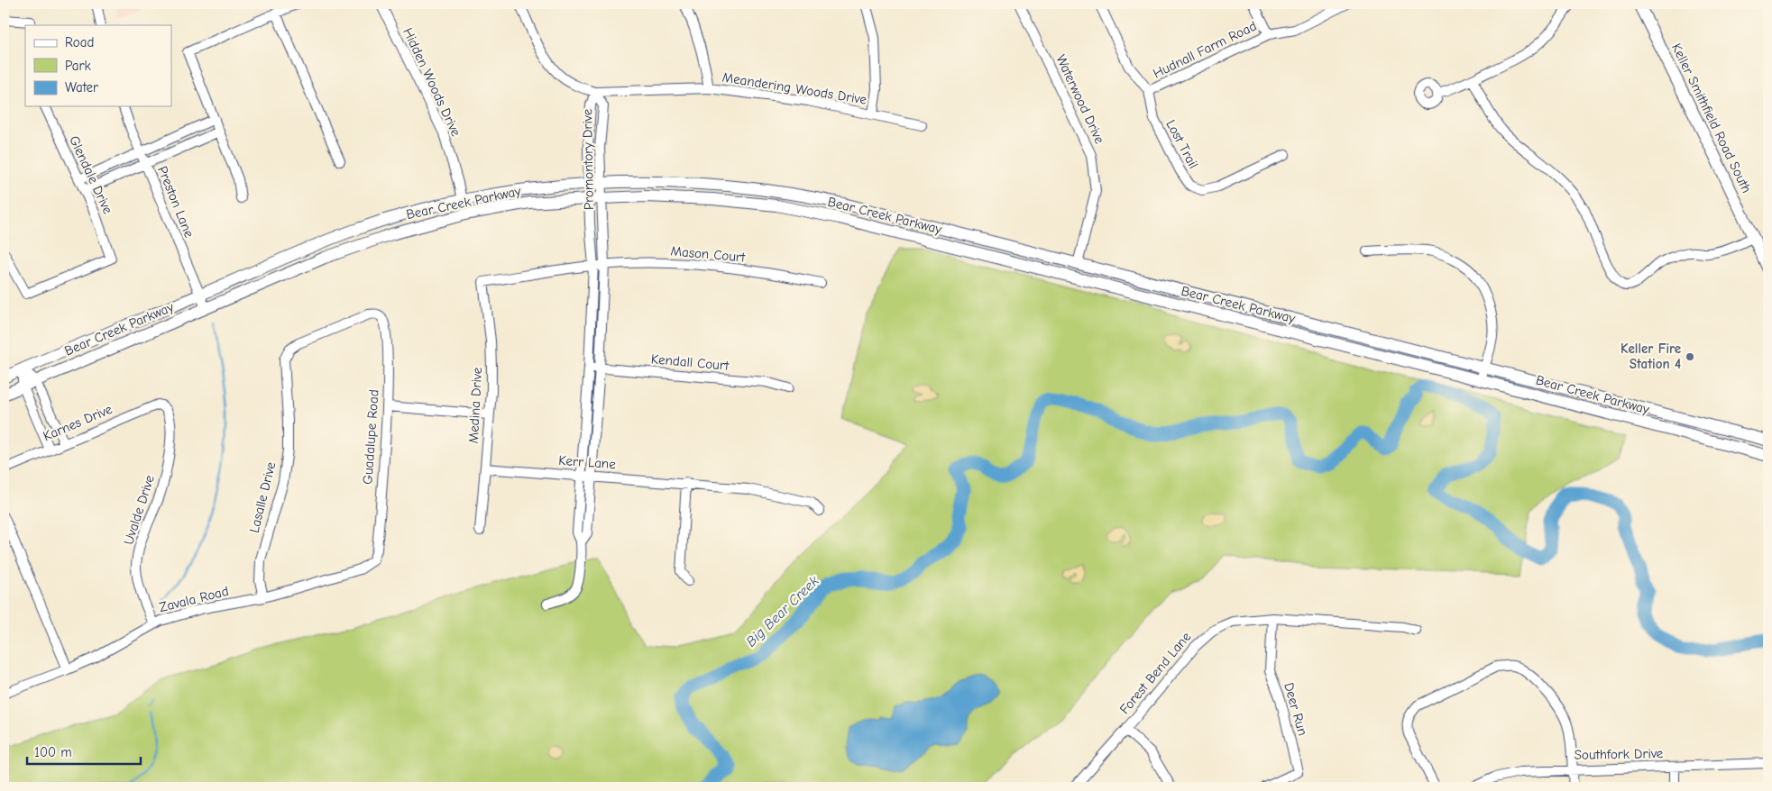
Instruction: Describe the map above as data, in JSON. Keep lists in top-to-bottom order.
{
  "streets": {
    "main road": ["Keller Smithfield Road South", "Bear Creek Parkway"],
    "street": [
      "Hudnall Farm Road",
      "Hidden Woods Drive",
      "Meandering Woods Drive",
      "Waterwood Drive",
      "Lost Trail",
      "Promontory Drive",
      "Glendale Drive",
      "Preston Lane",
      "Mason Court",
      "Kendall Court",
      "Medina Drive",
      "Karnes Drive",
      "Guadalupe Road",
      "Kerr Lane",
      "Lasalle Drive",
      "Uvalde Drive",
      "Zavala Road",
      "Forest Bend Lane",
      "Deer Run",
      "Southfork Drive"
    ]
  },
  "crossings": [
    ["Hudnall Farm Road", "Lost Trail"],
    ["Hidden Woods Drive", "Bear Creek Parkway"],
    ["Meandering Woods Drive", "Promontory Drive"],
    ["Waterwood Drive", "Bear Creek Parkway"],
    ["Promontory Drive", "Bear Creek Parkway"],
    ["Promontory Drive", "Mason Court"],
    ["Promontory Drive", "Kendall Court"],
    ["Promontory Drive", "Kerr Lane"],
    ["Preston Lane", "Bear Creek Parkway"],
    ["Mason Court", "Medina Drive"],
    ["Medina Drive", "Kerr Lane"],
    ["Karnes Drive", "Uvalde Drive"],
    ["Guadalupe Road", "Lasalle Drive"],
    ["Guadalupe Road", "Zavala Road"],
    ["Lasalle Drive", "Zavala Road"],
    ["Uvalde Drive", "Zavala Road"],
    ["Forest Bend Lane", "Deer Run"]
  ],
  "water": ["Big Bear Creek"],
  "places": ["Keller Fire Station 4"],
  "legend": ["Road", "Park", "Water"],
  "scale_bar": "100 m"
}
